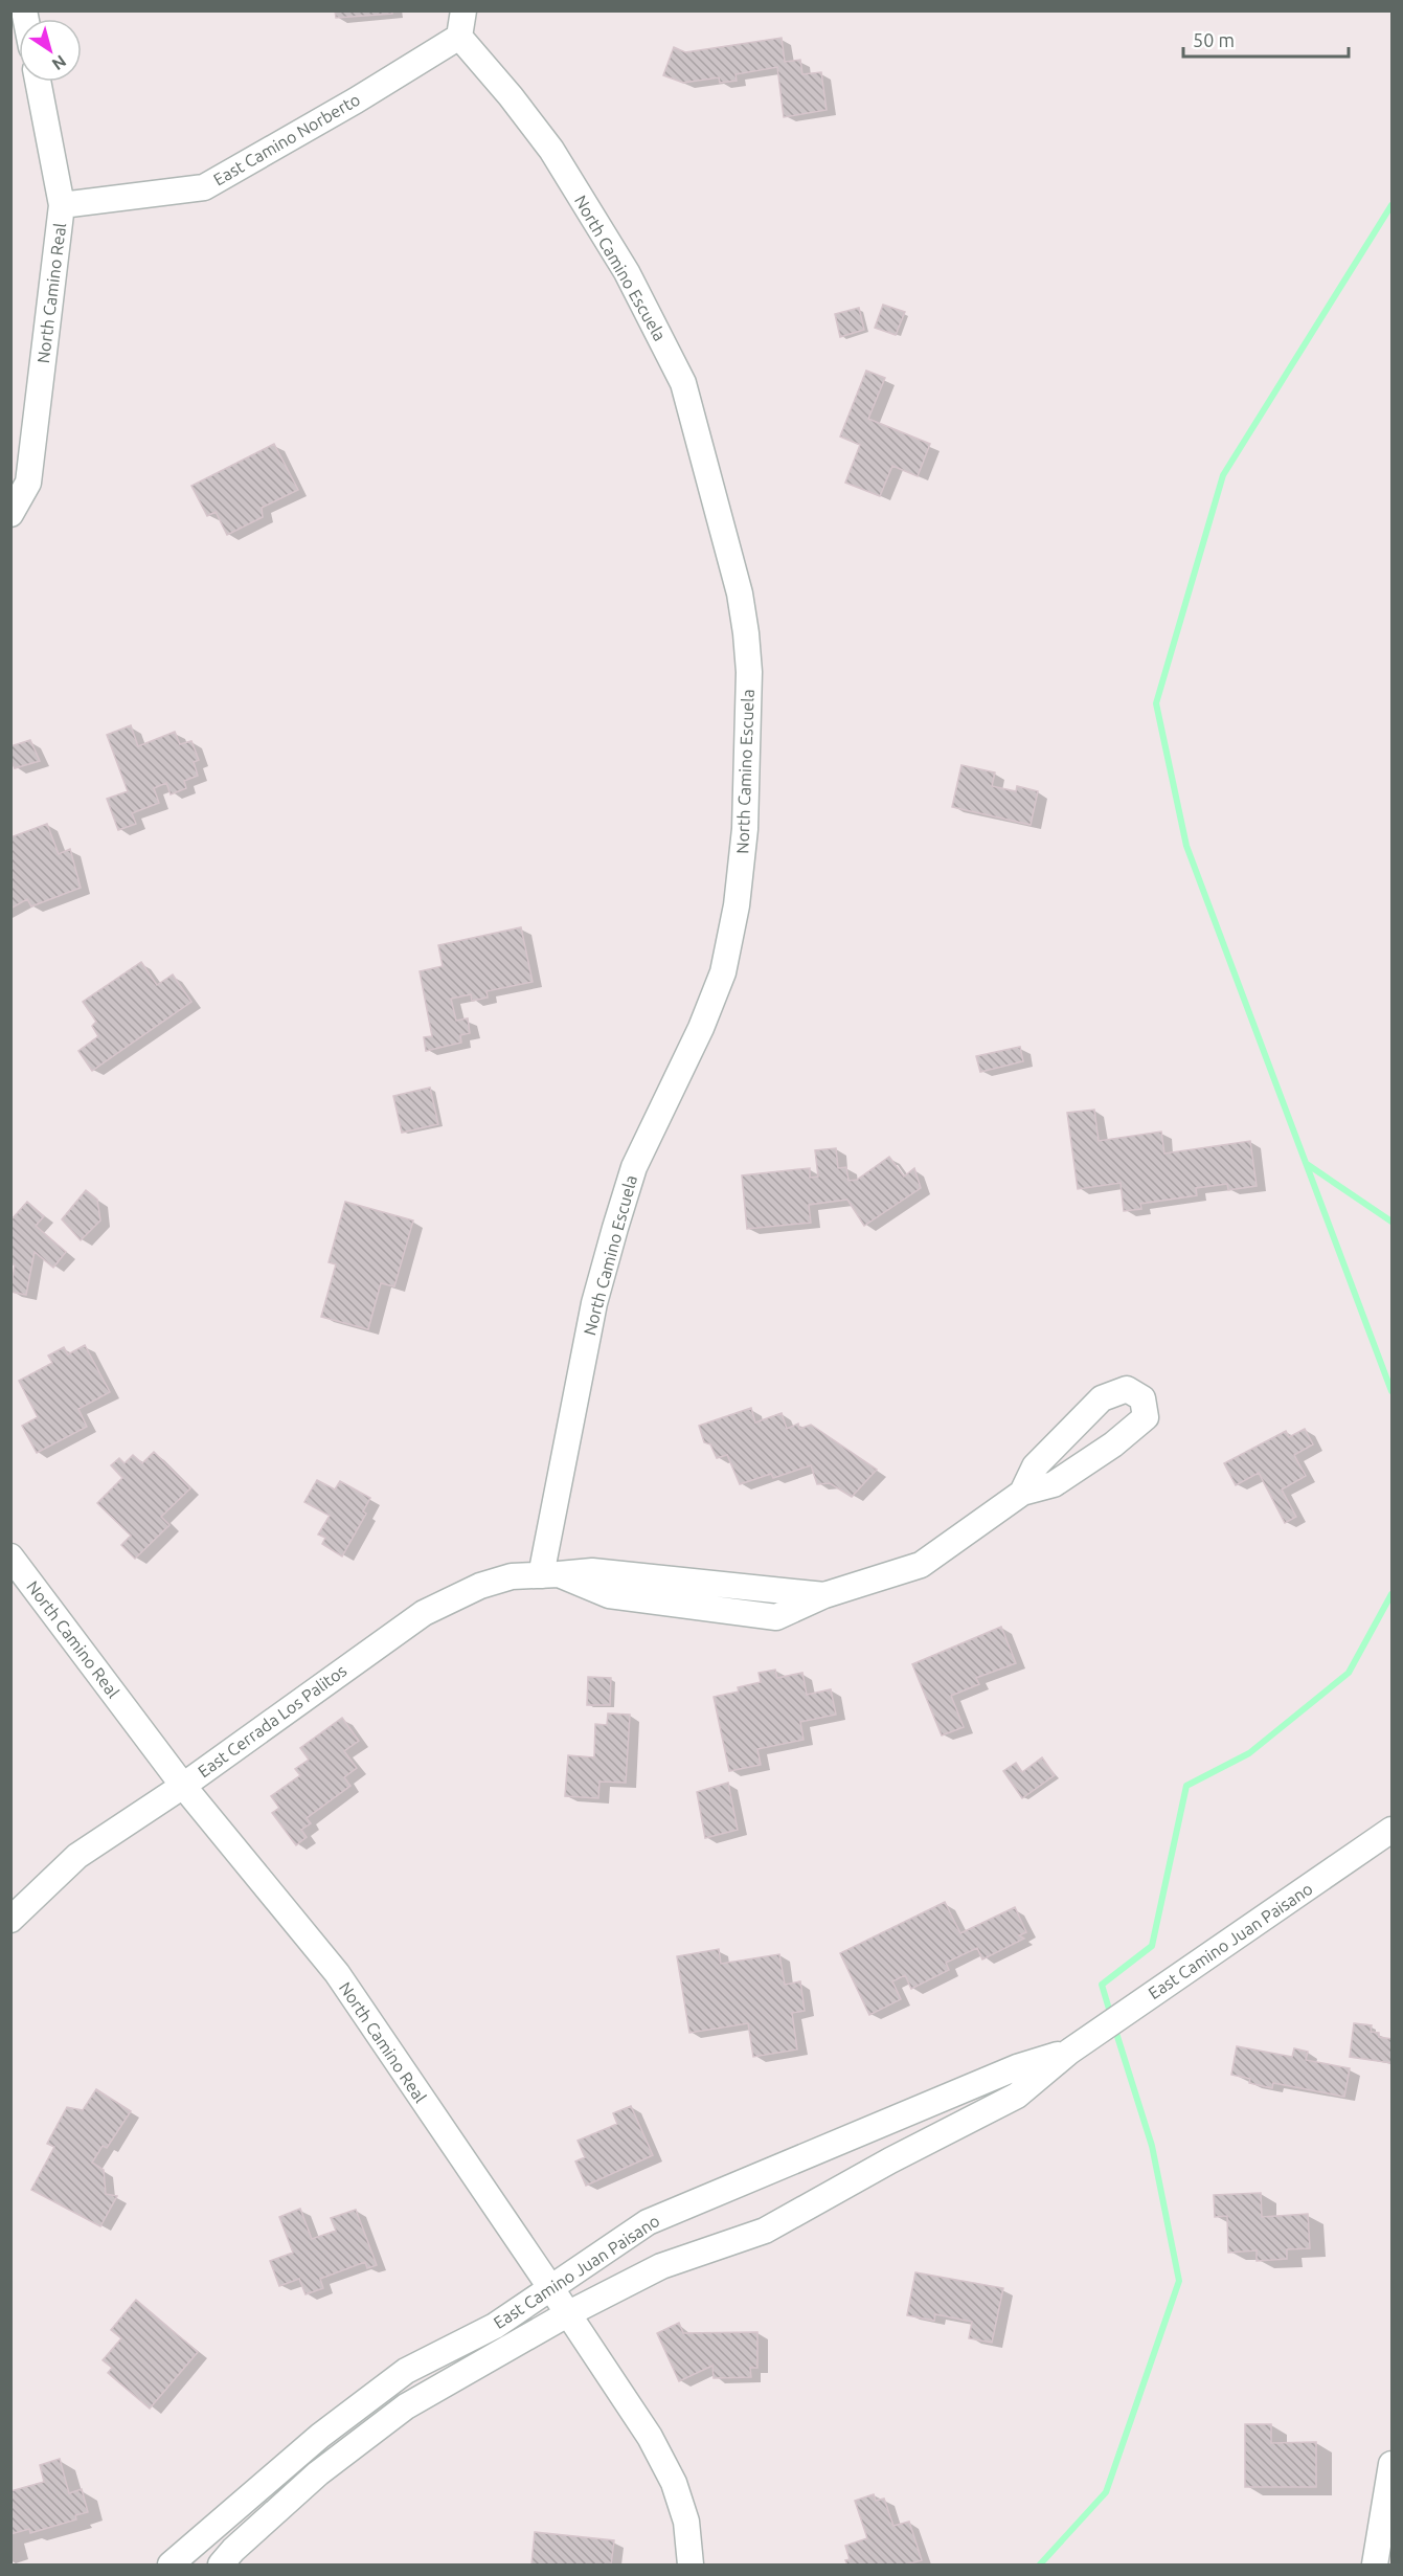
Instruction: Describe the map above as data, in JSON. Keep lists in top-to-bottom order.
{
  "streets": {
    "street": [
      "East Camino Norberto",
      "North Camino Escuela",
      "North Camino Real",
      "East Cerrada Los Palitos",
      "East Camino Juan Paisano"
    ]
  },
  "crossings": [
    ["East Camino Norberto", "North Camino Escuela"],
    ["East Camino Norberto", "North Camino Real"],
    ["North Camino Escuela", "East Cerrada Los Palitos"],
    ["North Camino Real", "East Cerrada Los Palitos"],
    ["North Camino Real", "East Camino Juan Paisano"]
  ],
  "scale_bar": "50 m",
  "north": "bottom right"
}
